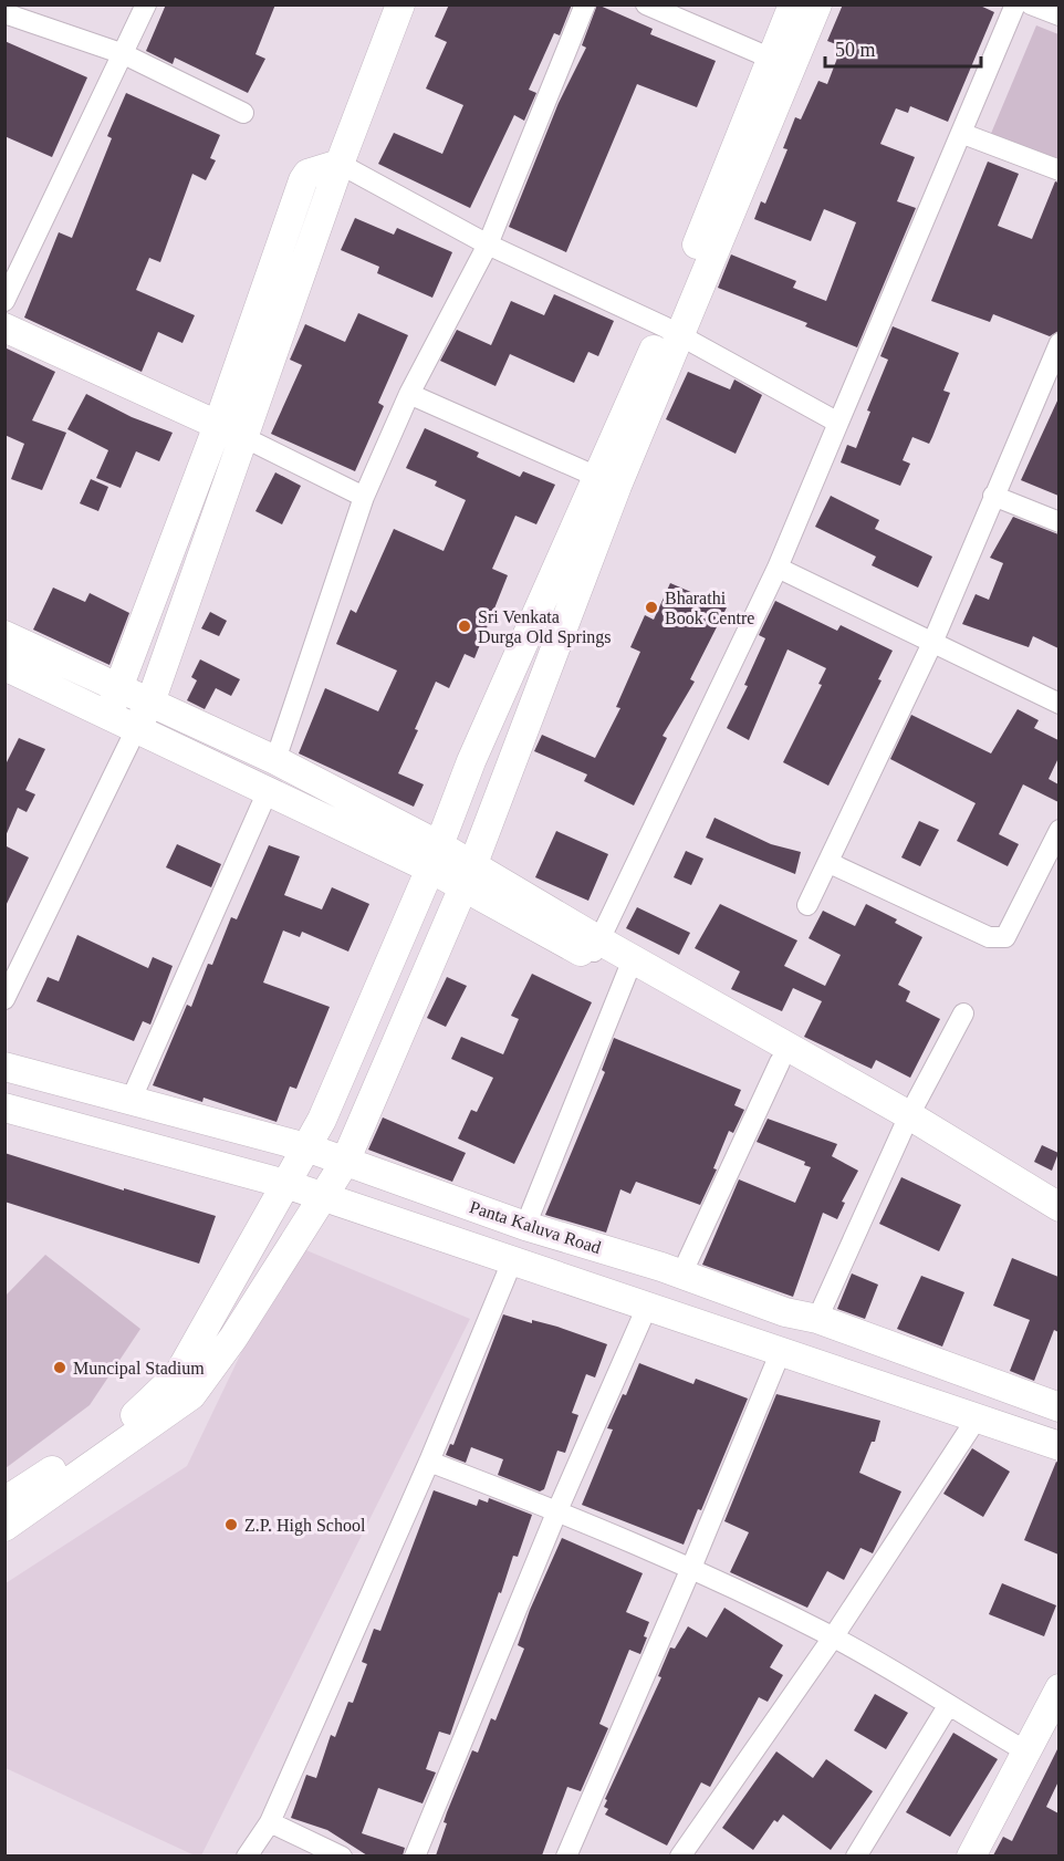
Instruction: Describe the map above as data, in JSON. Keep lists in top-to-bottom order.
{
  "streets": {
    "street": ["Panta Kaluva Road"]
  },
  "places": [
    "Bharathi Book Centre",
    "Sri Venkata Durga Old Springs",
    "Muncipal Stadium",
    "Z.P. High School"
  ],
  "scale_bar": "50 m"
}
